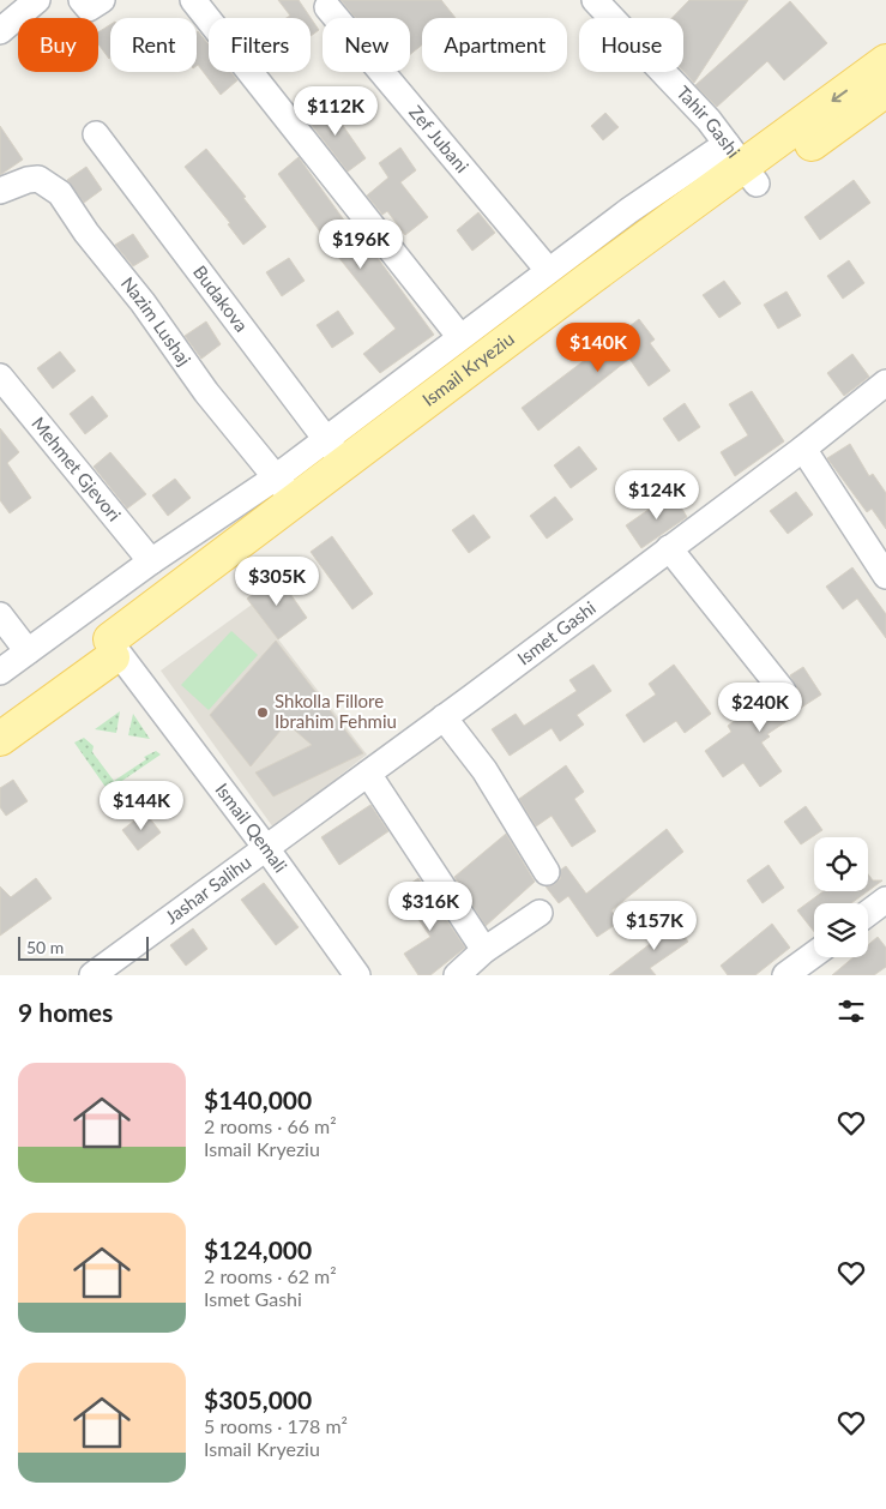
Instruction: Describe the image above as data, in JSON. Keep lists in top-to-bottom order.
{
  "streets": {
    "main road": ["Ismail Kryeziu"],
    "street": [
      "Tahir Gashi",
      "Zef Jubani",
      "Budakova",
      "Nazim Lushaj",
      "Mehmet Gjevori",
      "Ismet Gashi",
      "Ismail Qemali",
      "Jashar Salihu"
    ]
  },
  "crossings": [
    ["Tahir Gashi", "Ismail Kryeziu"],
    ["Budakova", "Ismail Kryeziu"],
    ["Nazim Lushaj", "Ismail Kryeziu"],
    ["Ismail Kryeziu", "Ismail Qemali"],
    ["Ismet Gashi", "Ismail Qemali"],
    ["Ismet Gashi", "Jashar Salihu"],
    ["Ismail Qemali", "Jashar Salihu"]
  ],
  "places": ["Shkolla Fillore Ibrahim Fehmiu"],
  "scale_bar": "50 m",
  "page": {
    "chip": [
      "Buy",
      "Rent",
      "Filters",
      "New",
      "Apartment",
      "House"
    ],
    "price": [
      "$112K",
      "$196K",
      "$140K",
      "$124K",
      "$305K",
      "$240K",
      "$144K",
      "$316K",
      "$157K"
    ],
    "scale": "50 m",
    "heading": "9 homes",
    "list": [
      {
        "name": "$140,000",
        "note": "2 rooms · 66 m² · Ismail Kryeziu"
      },
      {
        "name": "$124,000",
        "note": "2 rooms · 62 m² · Ismet Gashi"
      },
      {
        "name": "$305,000",
        "note": "5 rooms · 178 m² · Ismail Kryeziu"
      }
    ]
  }
}
